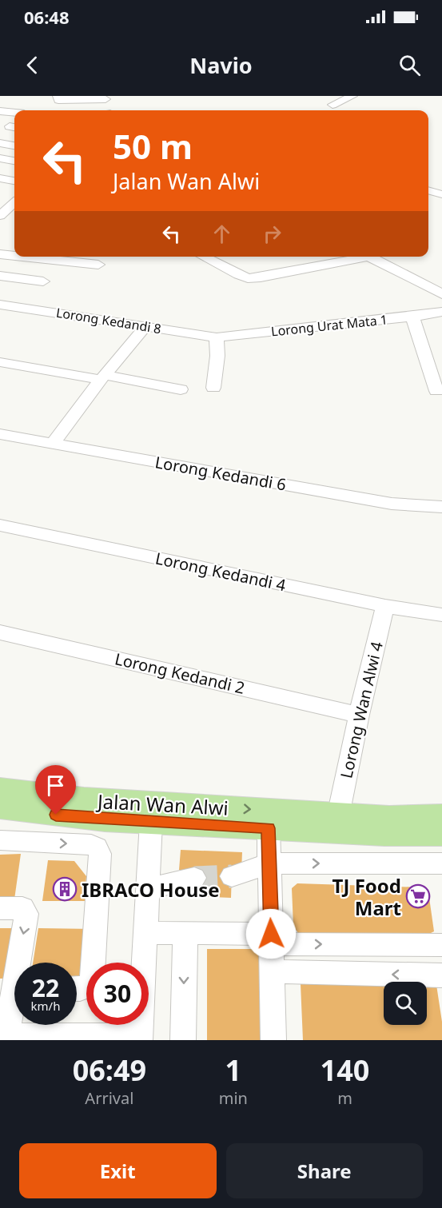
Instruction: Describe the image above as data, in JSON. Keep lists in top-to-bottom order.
{
  "streets": {
    "main road": ["Jalan Wan Alwi"],
    "street": [
      "Lorong Kedandi 8",
      "Lorong Urat Mata 1",
      "Lorong Kedandi 6",
      "Lorong Kedandi 4",
      "Lorong Kedandi 2",
      "Lorong Wan Alwi 4"
    ]
  },
  "crossings": [
    ["Lorong Kedandi 8", "Lorong Urat Mata 1"],
    ["Lorong Kedandi 4", "Lorong Wan Alwi 4"],
    ["Lorong Kedandi 2", "Lorong Wan Alwi 4"],
    ["Lorong Wan Alwi 4", "Jalan Wan Alwi"]
  ],
  "places": {
    "building": ["IBRACO House"],
    "supermarket": ["TJ Food Mart"]
  },
  "page": {
    "status": "06:48",
    "header": "Navio",
    "turn": ["50 m", "Jalan Wan Alwi"],
    "speed": "22 km/h",
    "limit": "30",
    "eta": [
      "06:49",
      "Arrival",
      "1",
      "min",
      "140",
      "m"
    ],
    "buttons": ["Exit", "Share"]
  }
}
